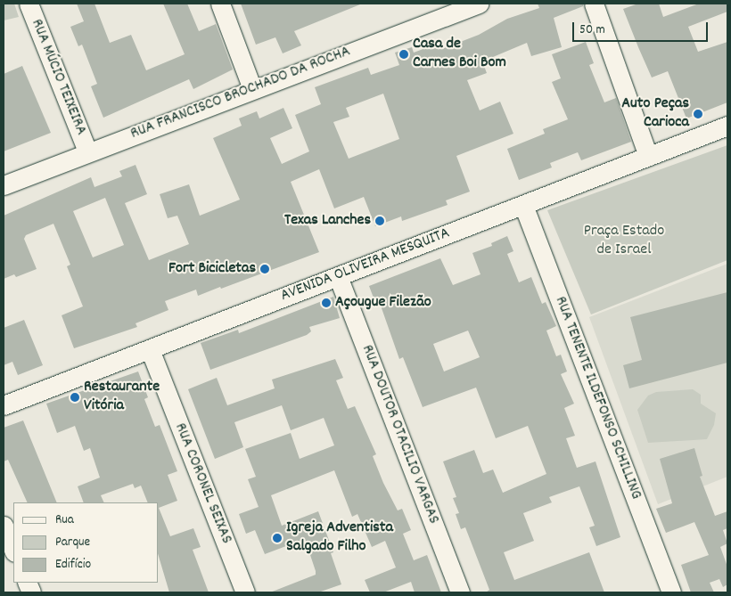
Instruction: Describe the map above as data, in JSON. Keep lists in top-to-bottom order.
{
  "streets": {
    "street": [
      "RUA MÚCIO TEIXEIRA",
      "RUA FRANCISCO BROCHADO DA ROCHA",
      "AVENIDA OLIVEIRA MESQUITA",
      "RUA TENENTE ILDEFONSO SCHILLING",
      "RUA DOUTOR OTACILIO VARGAS",
      "RUA CORONEL SEIXAS"
    ]
  },
  "crossings": [
    ["RUA MÚCIO TEIXEIRA", "RUA FRANCISCO BROCHADO DA ROCHA"],
    ["AVENIDA OLIVEIRA MESQUITA", "RUA TENENTE ILDEFONSO SCHILLING"],
    ["AVENIDA OLIVEIRA MESQUITA", "RUA DOUTOR OTACILIO VARGAS"],
    ["AVENIDA OLIVEIRA MESQUITA", "RUA CORONEL SEIXAS"]
  ],
  "parks": ["Praça Estado de Israel"],
  "places": [
    "Casa de Carnes Boi Bom",
    "Auto Peças Carioca",
    "Texas Lanches",
    "Fort Bicicletas",
    "Açougue Filezão",
    "Restaurante Vitória",
    "Igreja Adventista Salgado Filho"
  ],
  "legend": ["Rua", "Parque", "Edifício"],
  "scale_bar": "50 m"
}
